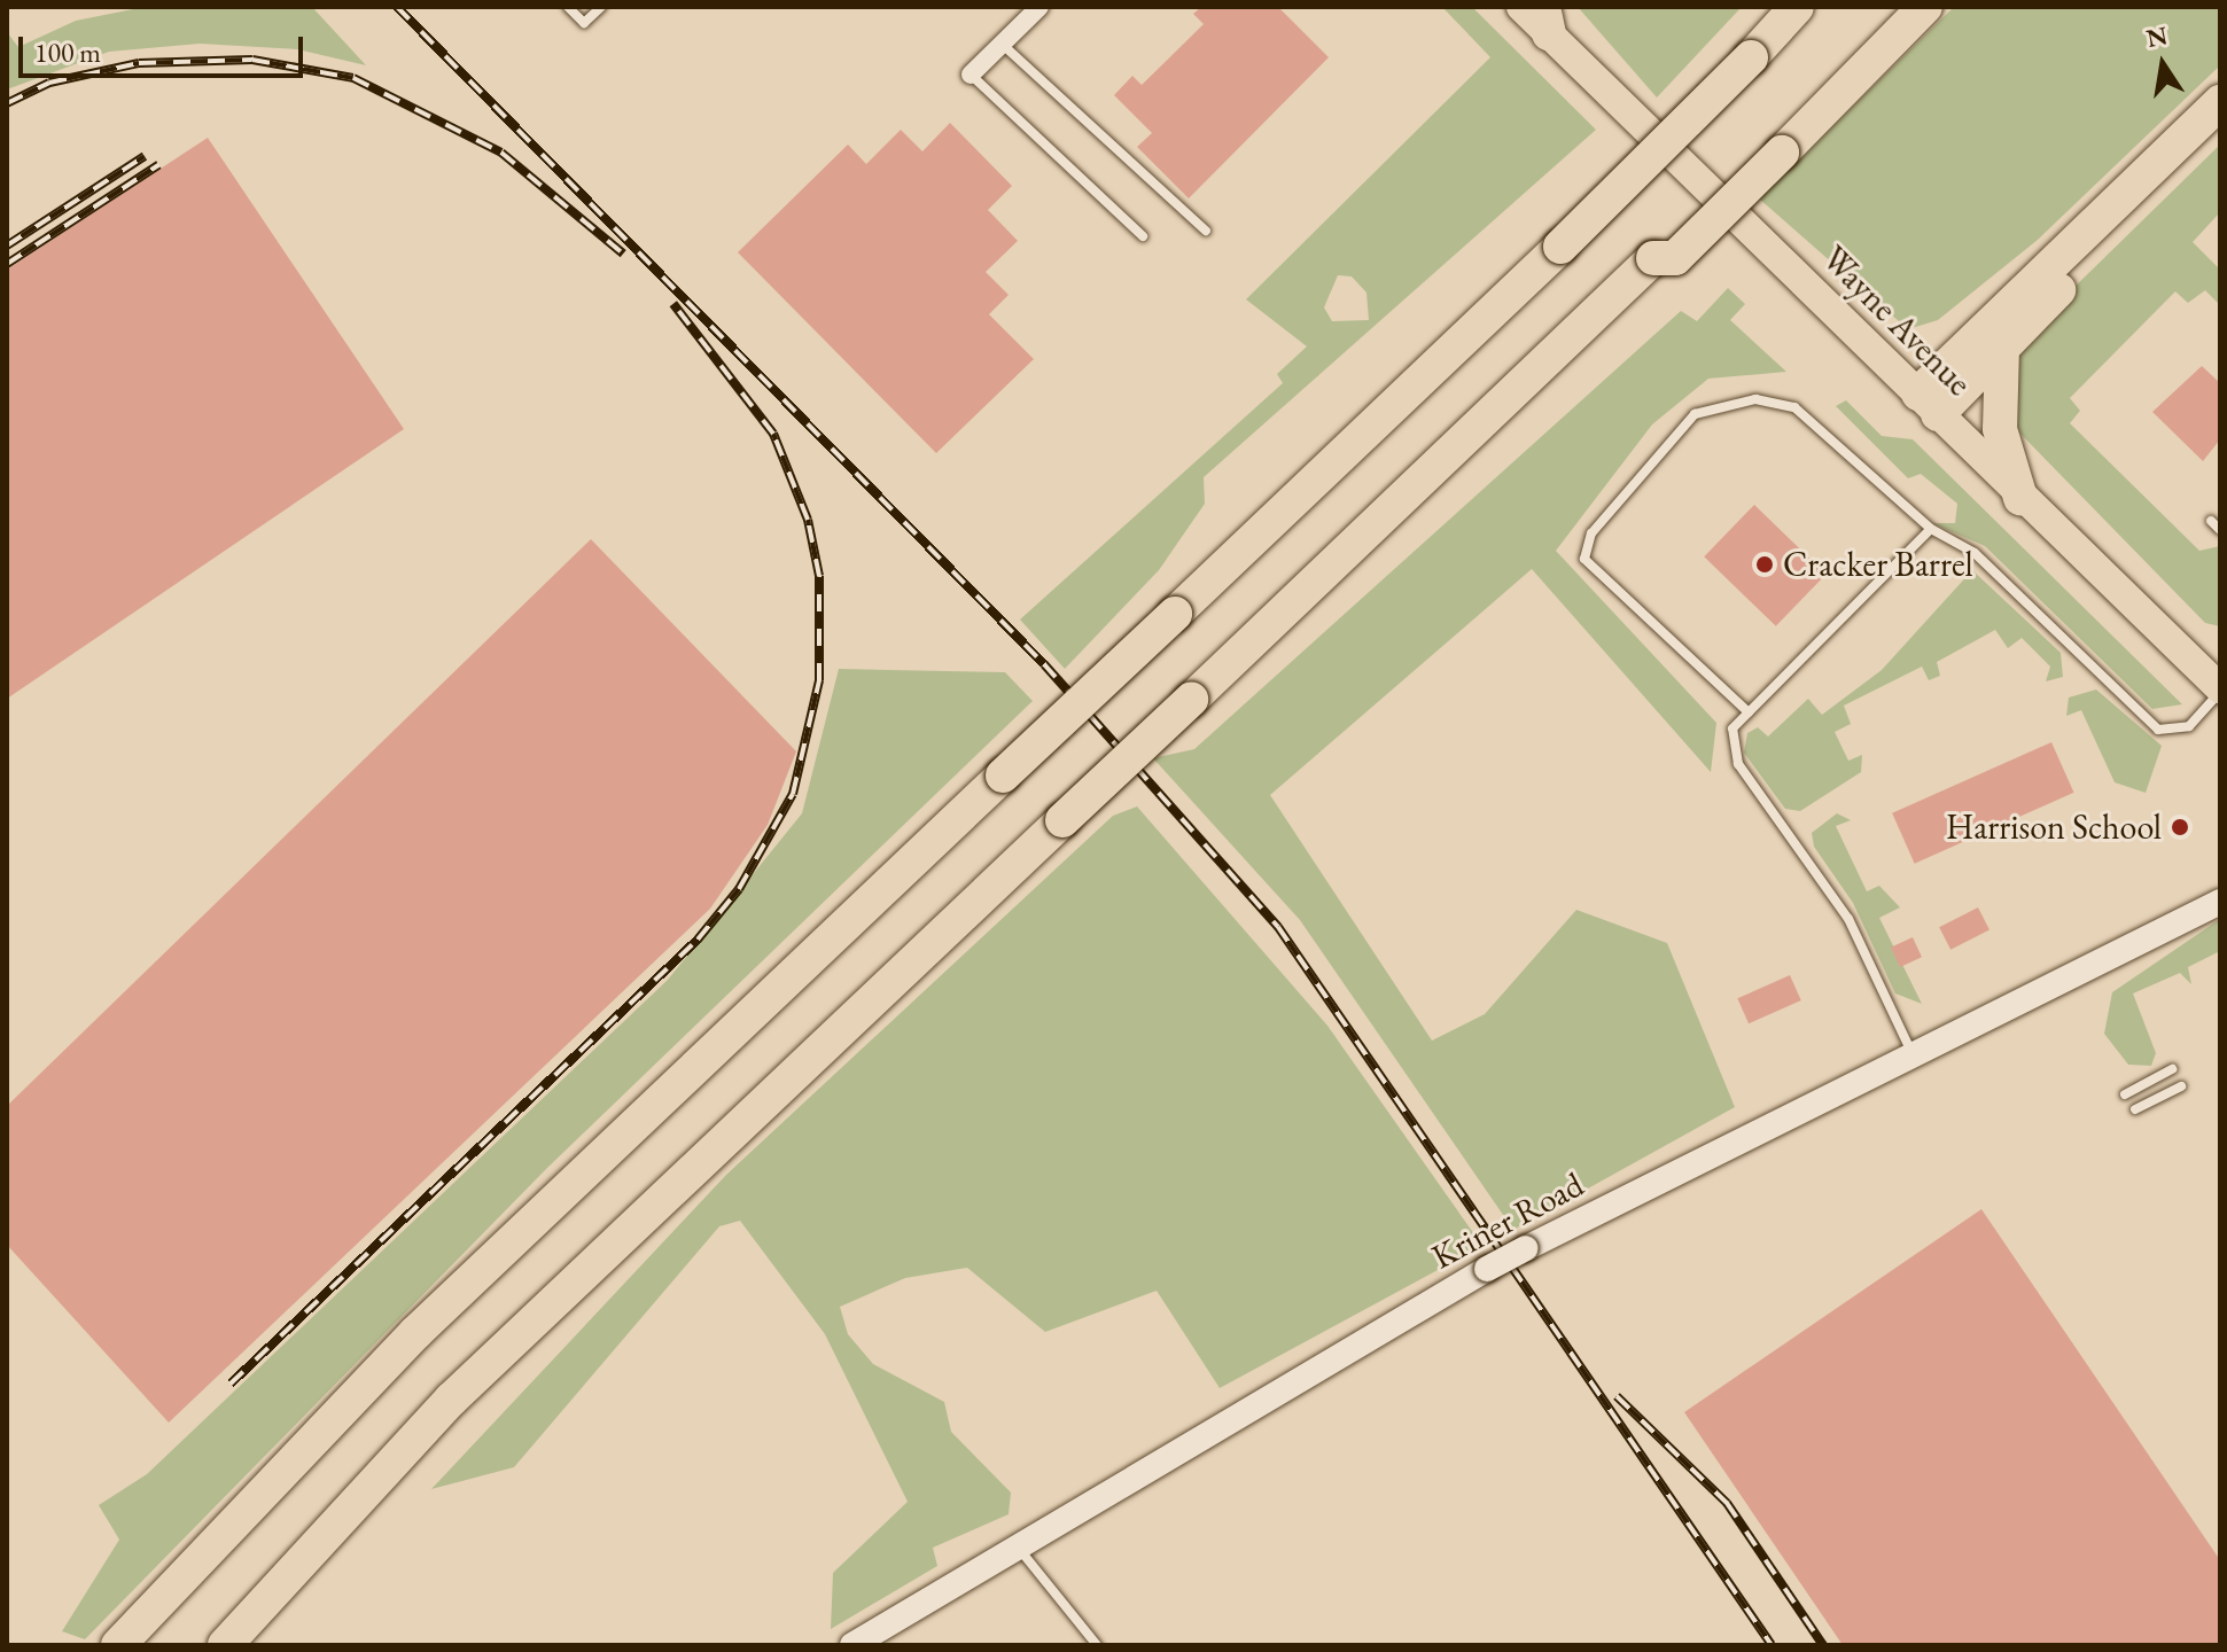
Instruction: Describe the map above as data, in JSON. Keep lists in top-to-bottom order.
{
  "streets": {
    "main road": ["Wayne Avenue"],
    "street": ["Kriner Road"]
  },
  "places": ["Cracker Barrel", "Harrison School"],
  "scale_bar": "100 m",
  "north": "top"
}
